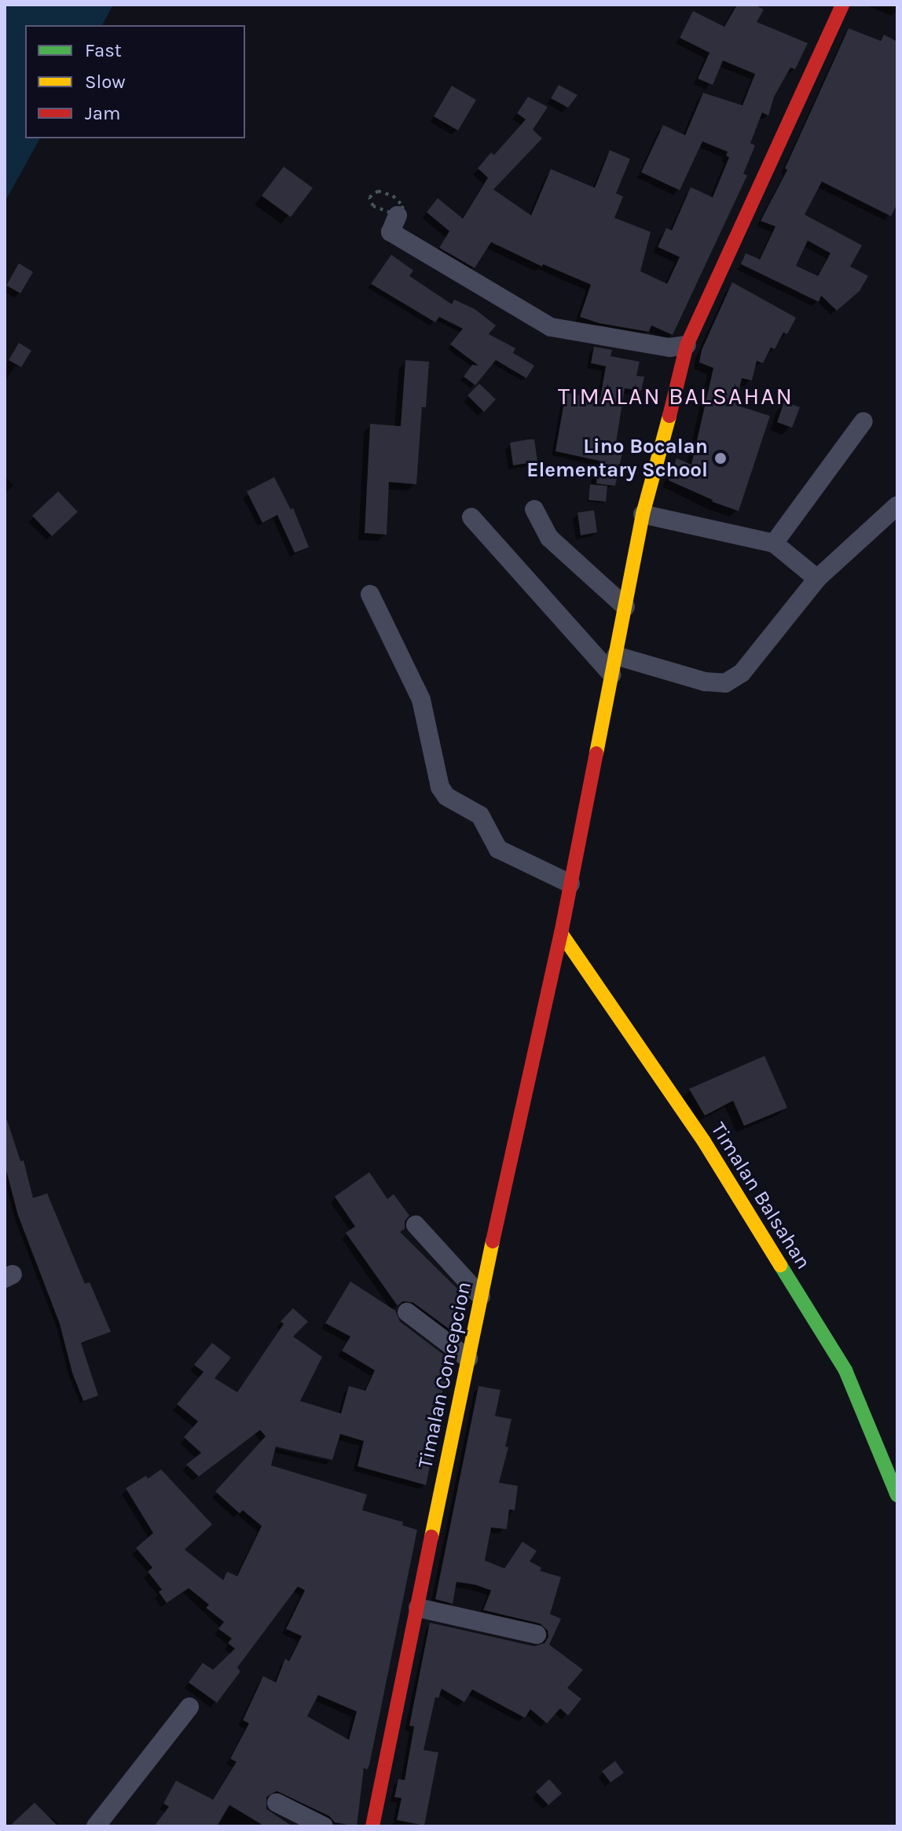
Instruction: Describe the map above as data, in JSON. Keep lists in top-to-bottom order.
{
  "streets": {
    "street": ["Timalan Balsahan", "Timalan Concepcion"]
  },
  "crossings": [
    ["Timalan Balsahan", "Timalan Concepcion"]
  ],
  "districts": ["TIMALAN BALSAHAN"],
  "places": ["Lino Bocalan Elementary School"],
  "legend": ["Fast", "Slow", "Jam"]
}
